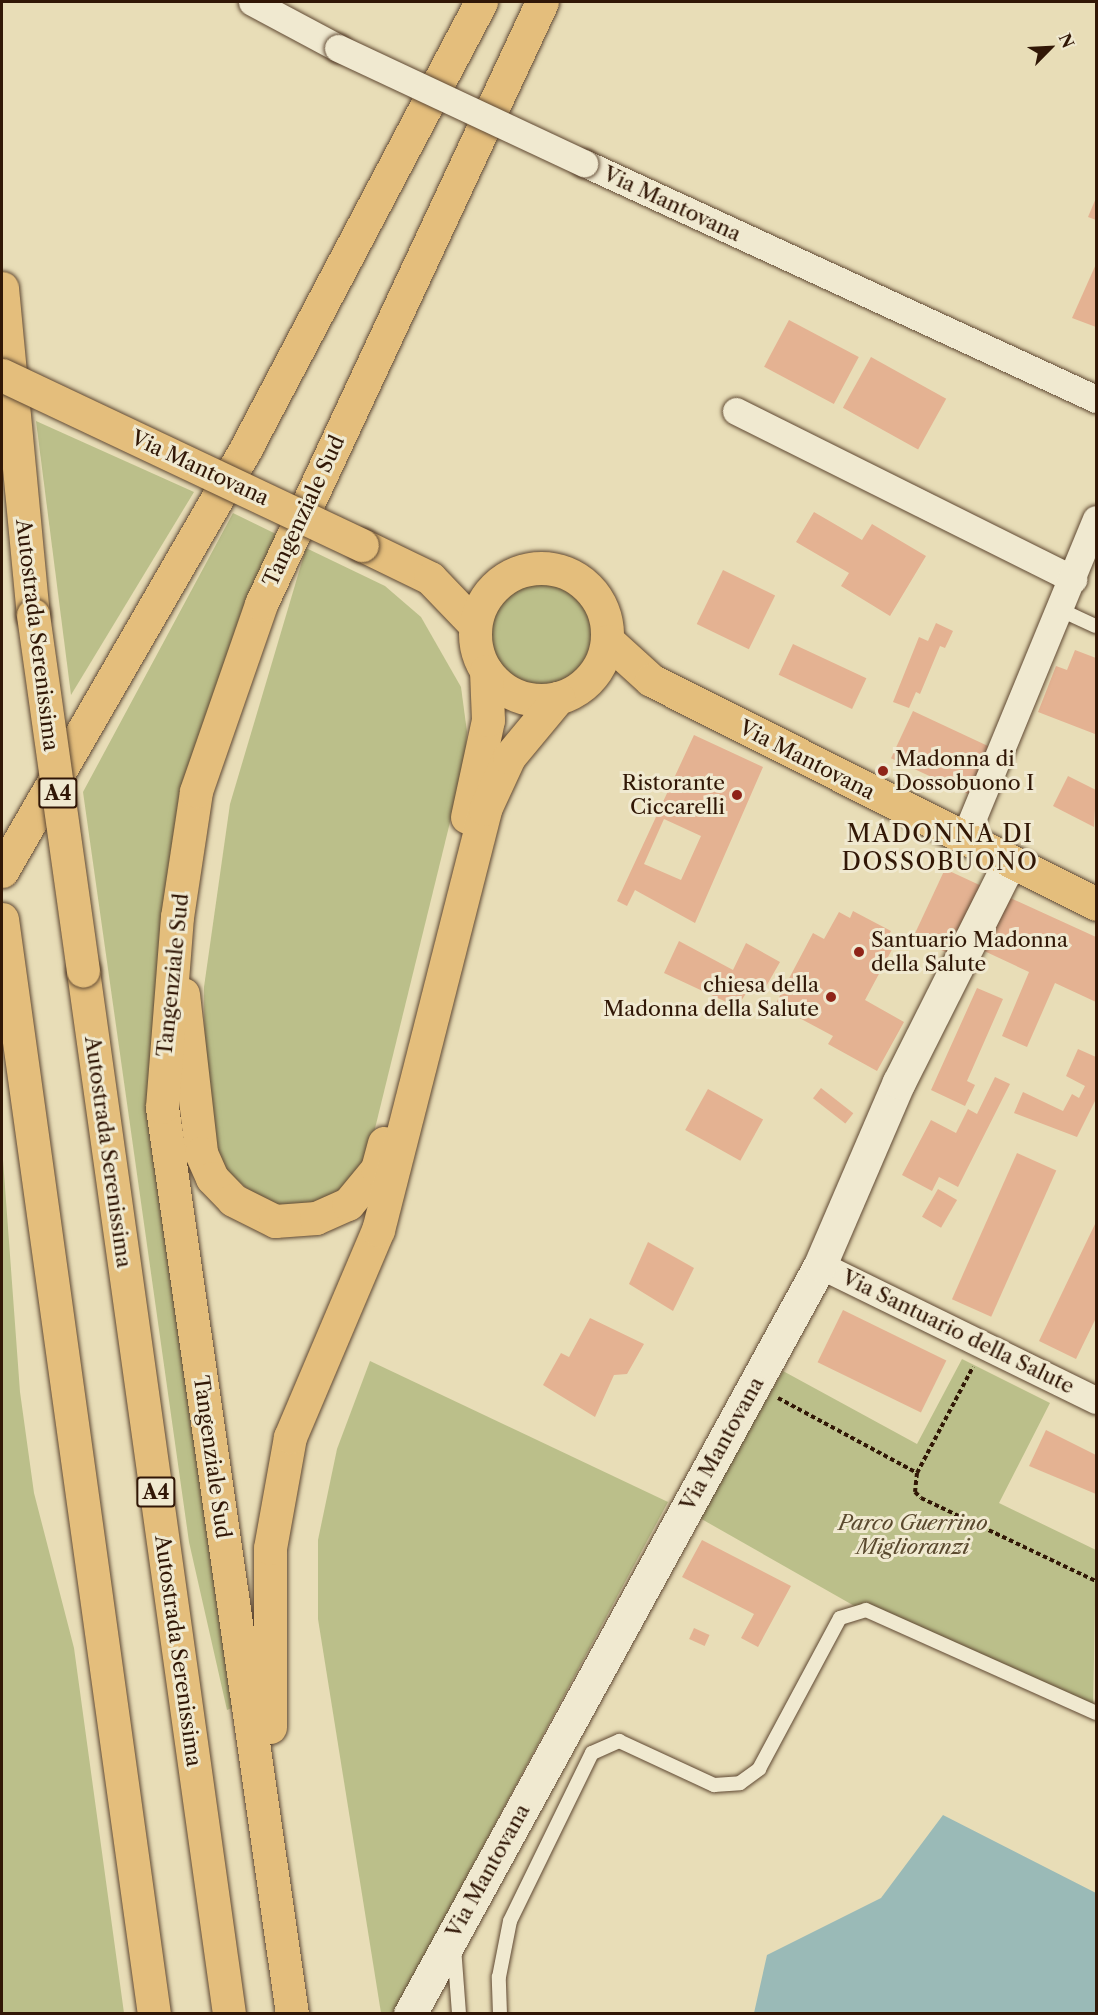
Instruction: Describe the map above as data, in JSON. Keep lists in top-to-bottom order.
{
  "streets": {
    "main road": [
      "Via Mantovana",
      "Tangenziale Sud",
      "Autostrada Serenissima",
      "A4"
    ],
    "street": ["Via Santuario della Salute"]
  },
  "crossings": [
    ["Via Mantovana", "Via Santuario della Salute"]
  ],
  "districts": ["MADONNA DI DOSSOBUONO"],
  "parks": ["Parco Guerrino Miglioranzi"],
  "places": [
    "Madonna di Dossobuono I",
    "Ristorante Ciccarelli",
    "Santuario Madonna della Salute",
    "chiesa della Madonna della Salute"
  ],
  "north": "top right"
}
